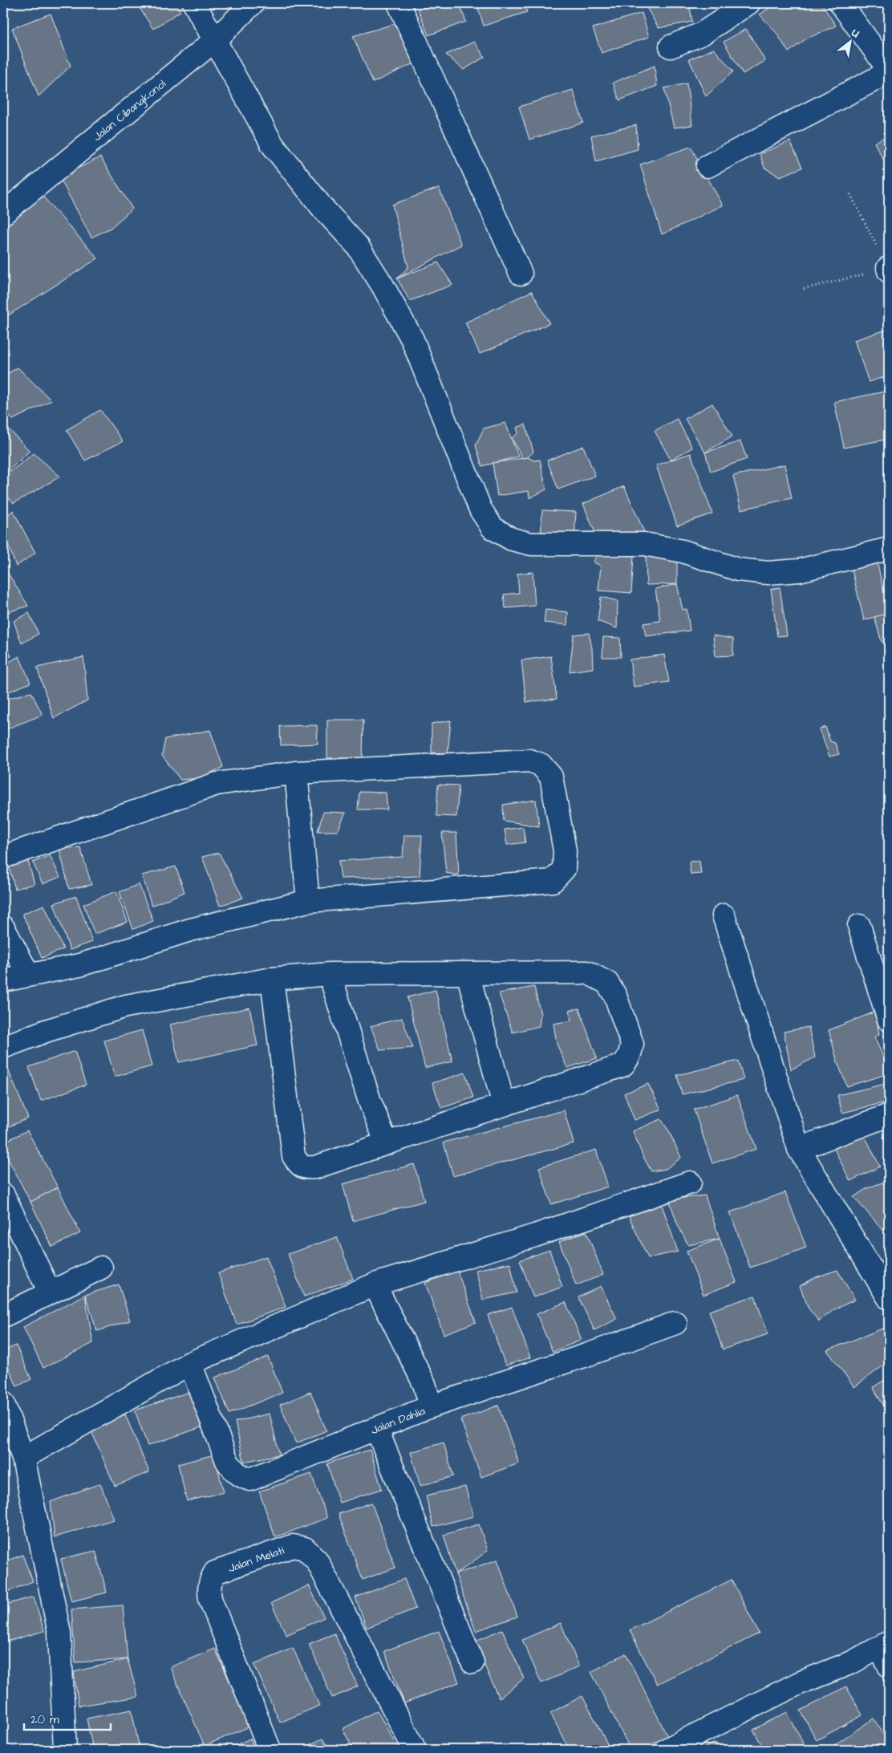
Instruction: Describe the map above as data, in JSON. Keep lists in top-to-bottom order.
{
  "streets": {
    "street": ["Jalan Cibangkonol", "Jalan Dahlia", "Jalan Melati"]
  },
  "scale_bar": "20 m",
  "north": "top right"
}
